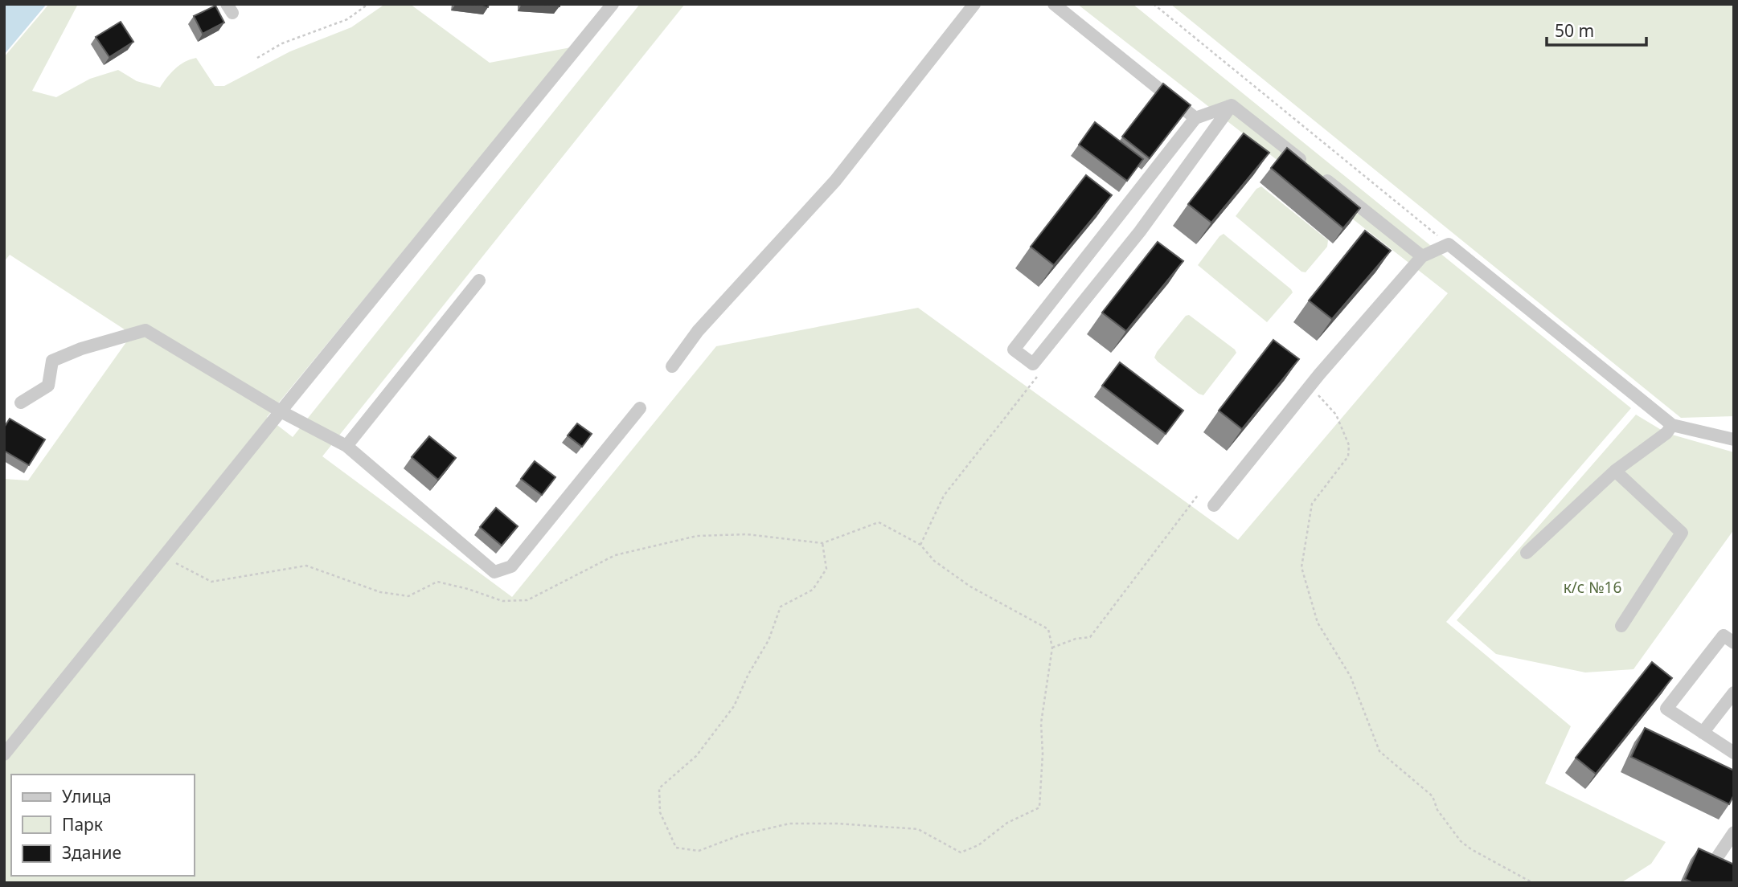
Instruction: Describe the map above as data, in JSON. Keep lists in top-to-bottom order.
{
  "parks": ["к/с №16"],
  "legend": ["Улица", "Парк", "Здание"],
  "scale_bar": "50 m"
}
